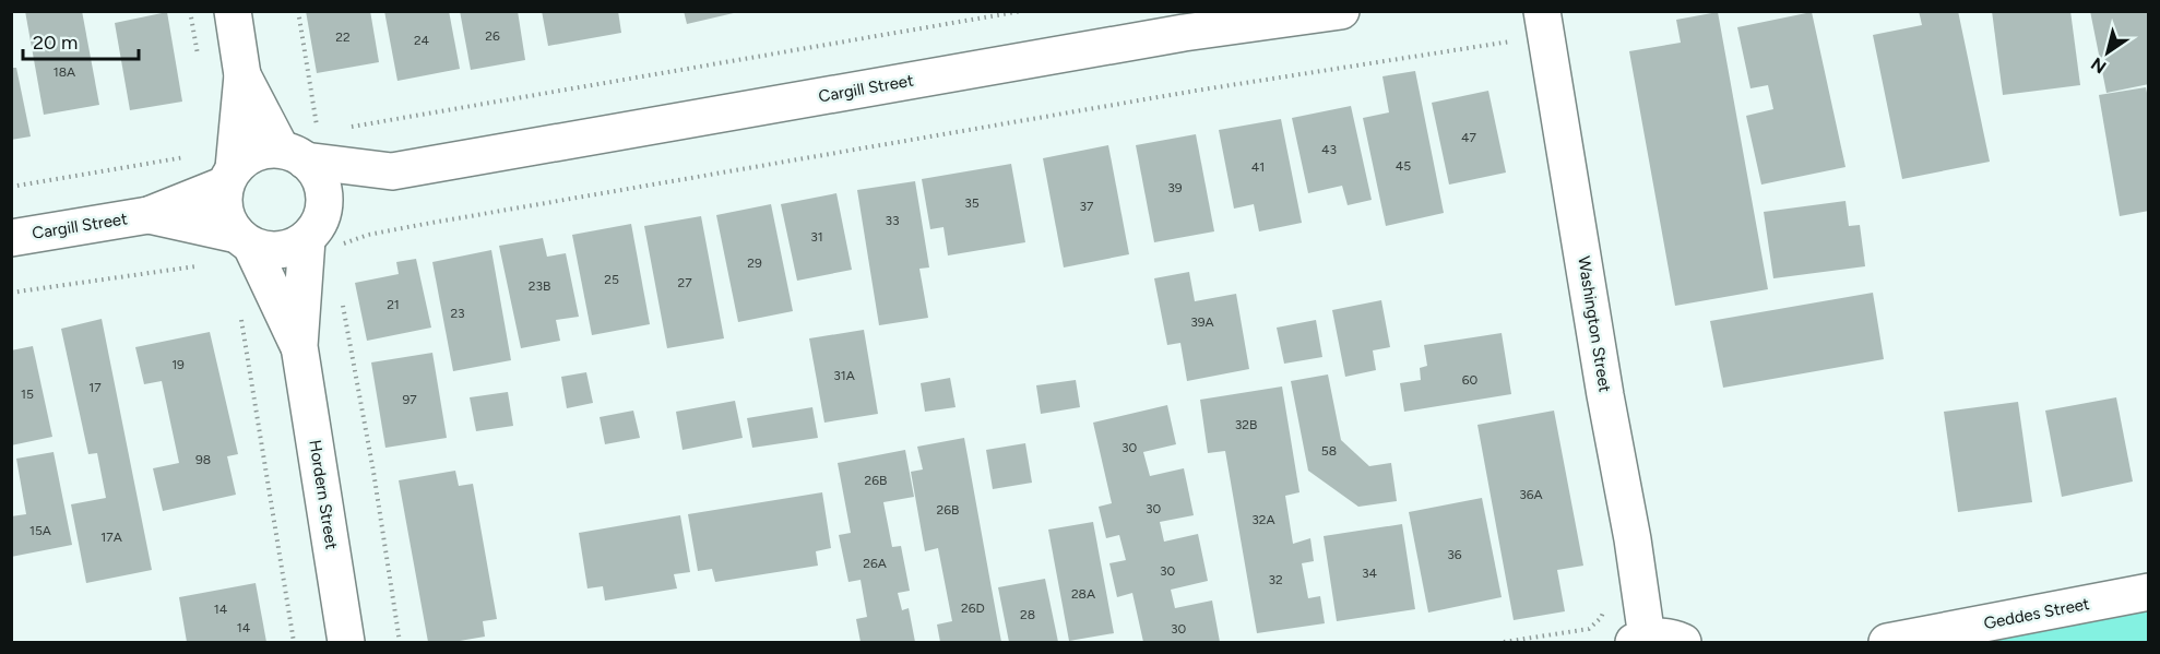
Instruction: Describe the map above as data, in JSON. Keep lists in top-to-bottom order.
{
  "streets": {
    "street": [
      "Cargill Street",
      "Washington Street",
      "Hordern Street",
      "Geddes Street"
    ]
  },
  "crossings": [
    ["Cargill Street", "Hordern Street"]
  ],
  "house_numbers": [
    "26",
    "22",
    "24",
    "18A",
    "47",
    "43",
    "45",
    "41",
    "39",
    "35",
    "37",
    "33",
    "31",
    "29",
    "25",
    "27",
    "23B",
    "21",
    "23",
    "39A",
    "19",
    "31A",
    "60",
    "17",
    "15",
    "97",
    "32B",
    "30",
    "58",
    "98",
    "26B",
    "36A",
    "30",
    "26B",
    "32A",
    "15A",
    "17A",
    "36",
    "26A",
    "30",
    "34",
    "32",
    "28A",
    "26D",
    "14",
    "28",
    "14",
    "30"
  ],
  "scale_bar": "20 m",
  "north": "bottom left"
}
